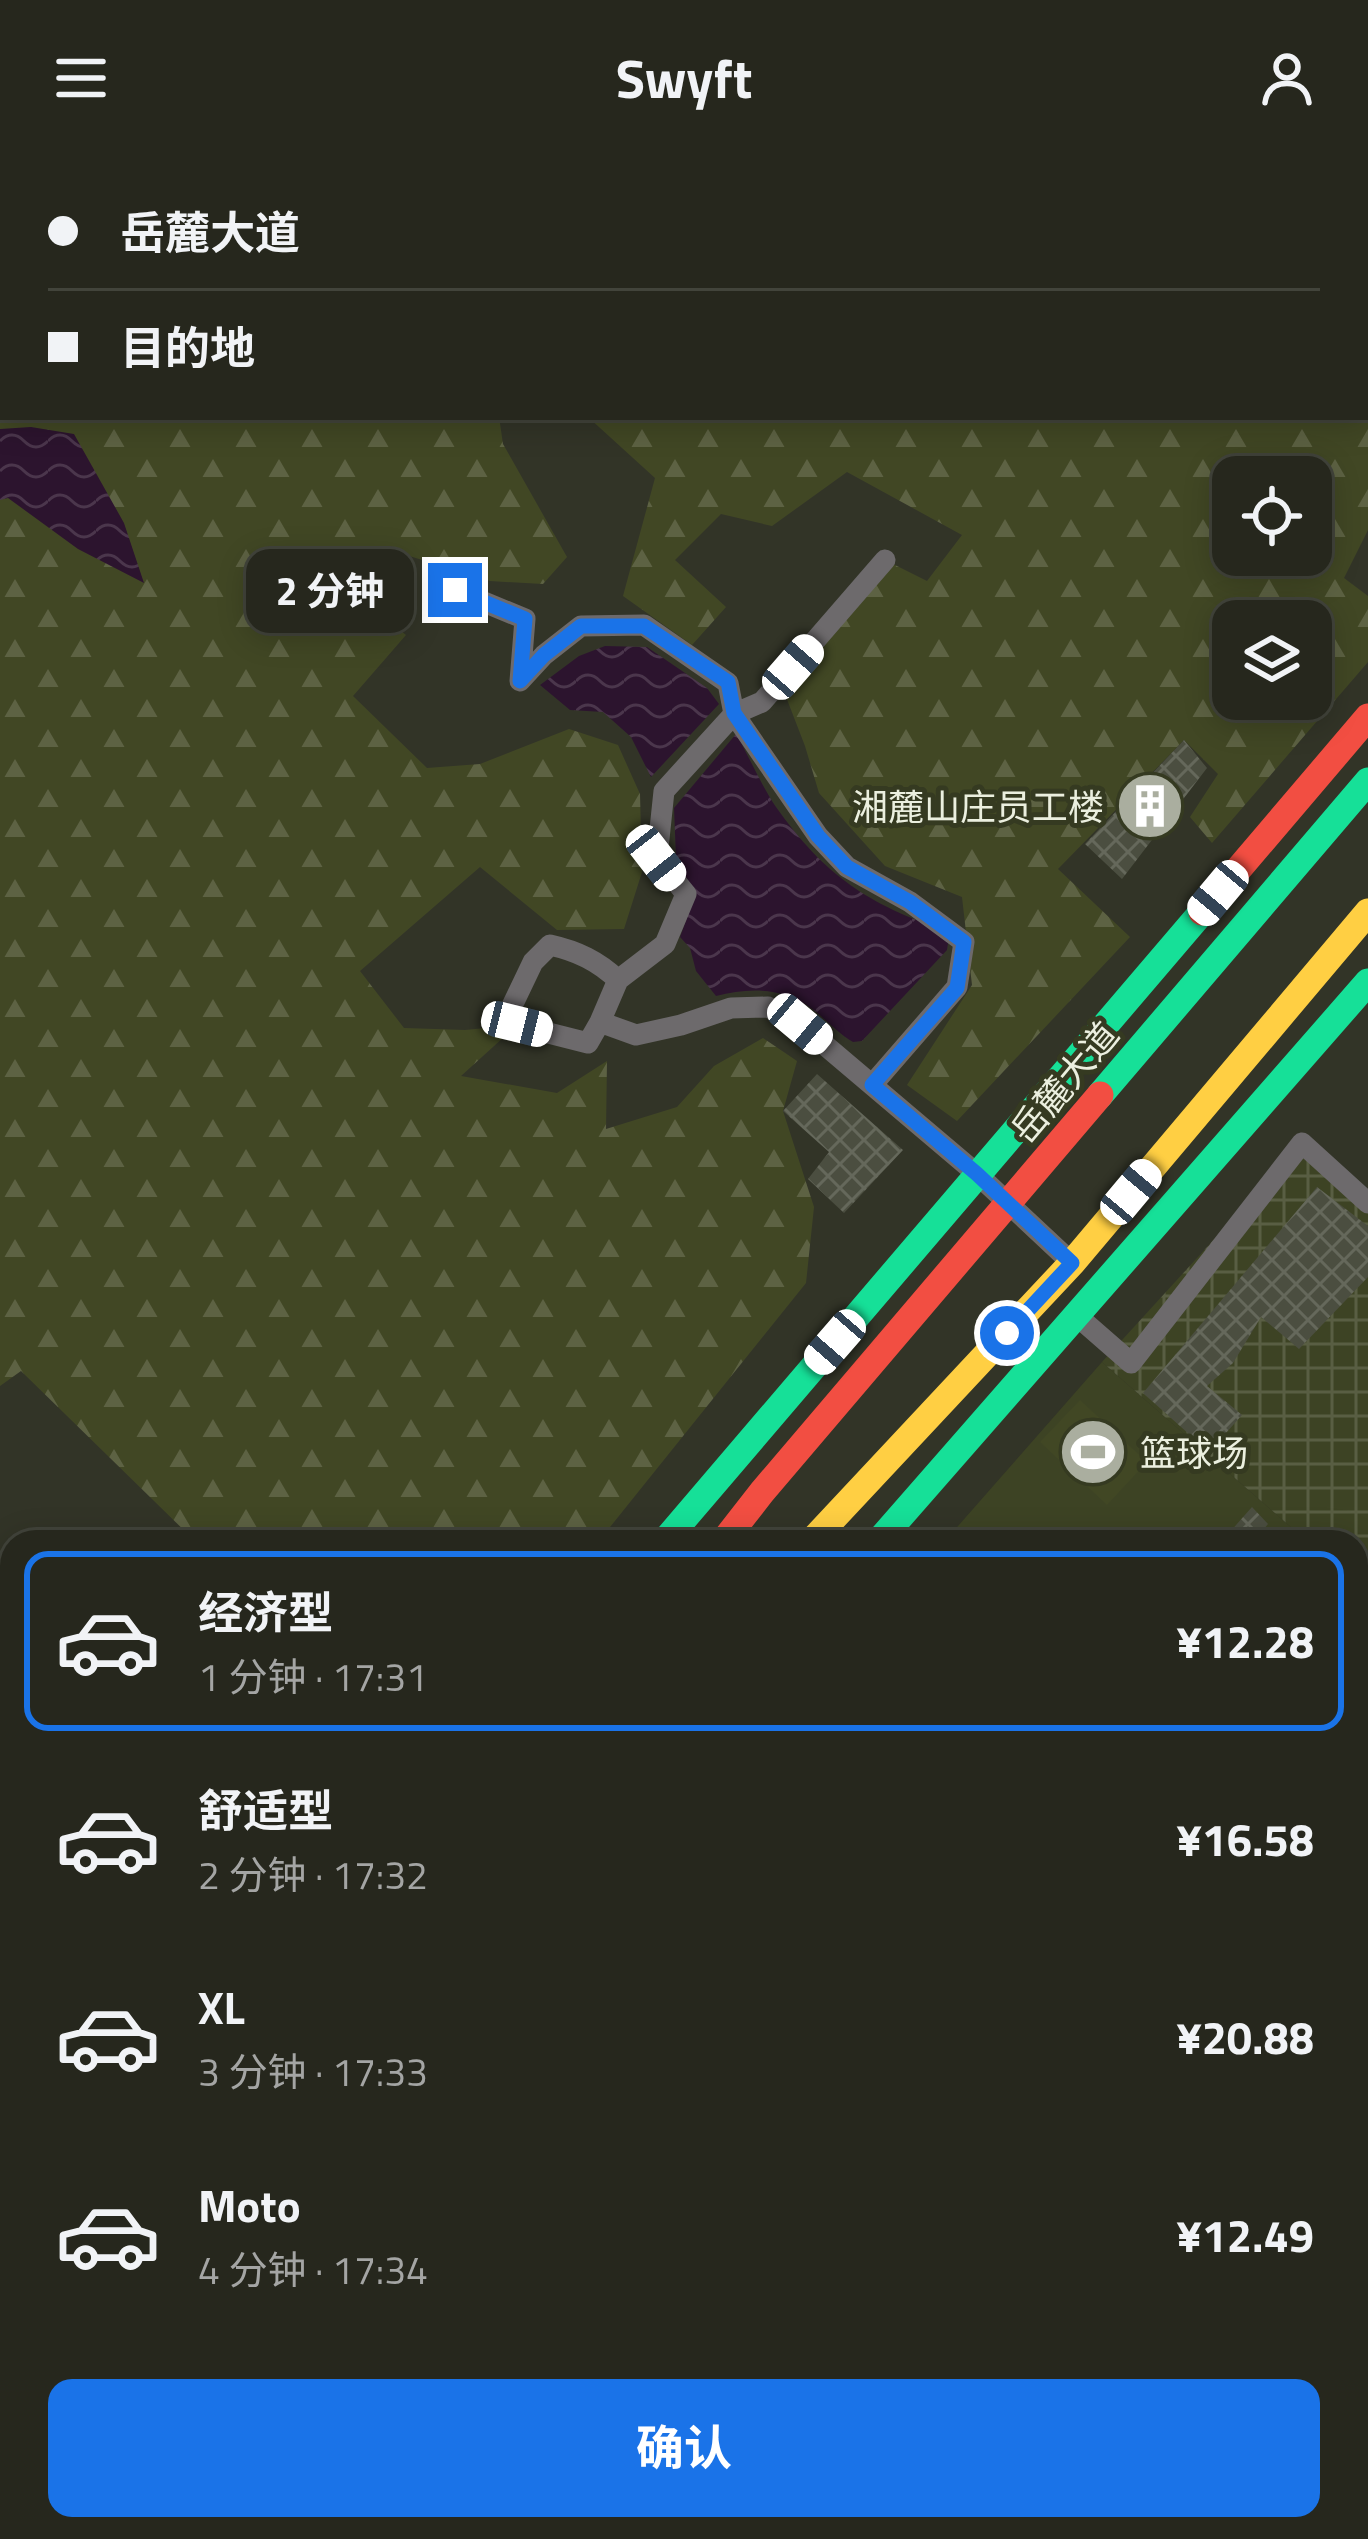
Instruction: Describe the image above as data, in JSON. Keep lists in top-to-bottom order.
{
  "streets": {
    "main road": ["岳麓大道"]
  },
  "places": {
    "building": ["湘麓山庄员工楼"],
    "sports": ["篮球场"]
  },
  "page": {
    "header": "Swyft",
    "banner": ["岳麓大道", "目的地"],
    "bubble": "2 分钟",
    "list": [
      {
        "name": "经济型",
        "note": "1 分钟 · 17:31",
        "value": "¥12.28"
      },
      {
        "name": "舒适型",
        "note": "2 分钟 · 17:32",
        "value": "¥16.58"
      },
      {
        "name": "XL",
        "note": "3 分钟 · 17:33",
        "value": "¥20.88"
      },
      {
        "name": "Moto",
        "note": "4 分钟 · 17:34",
        "value": "¥12.49"
      }
    ],
    "buttons": "确认"
  }
}
